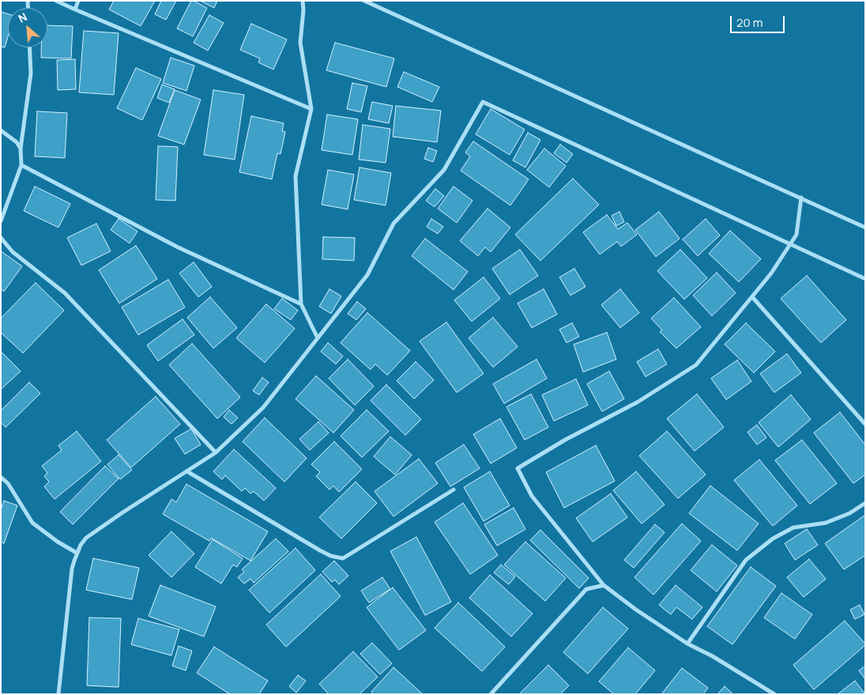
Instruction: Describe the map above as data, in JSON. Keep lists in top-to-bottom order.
{
  "scale_bar": "20 m",
  "north": "top left"
}
